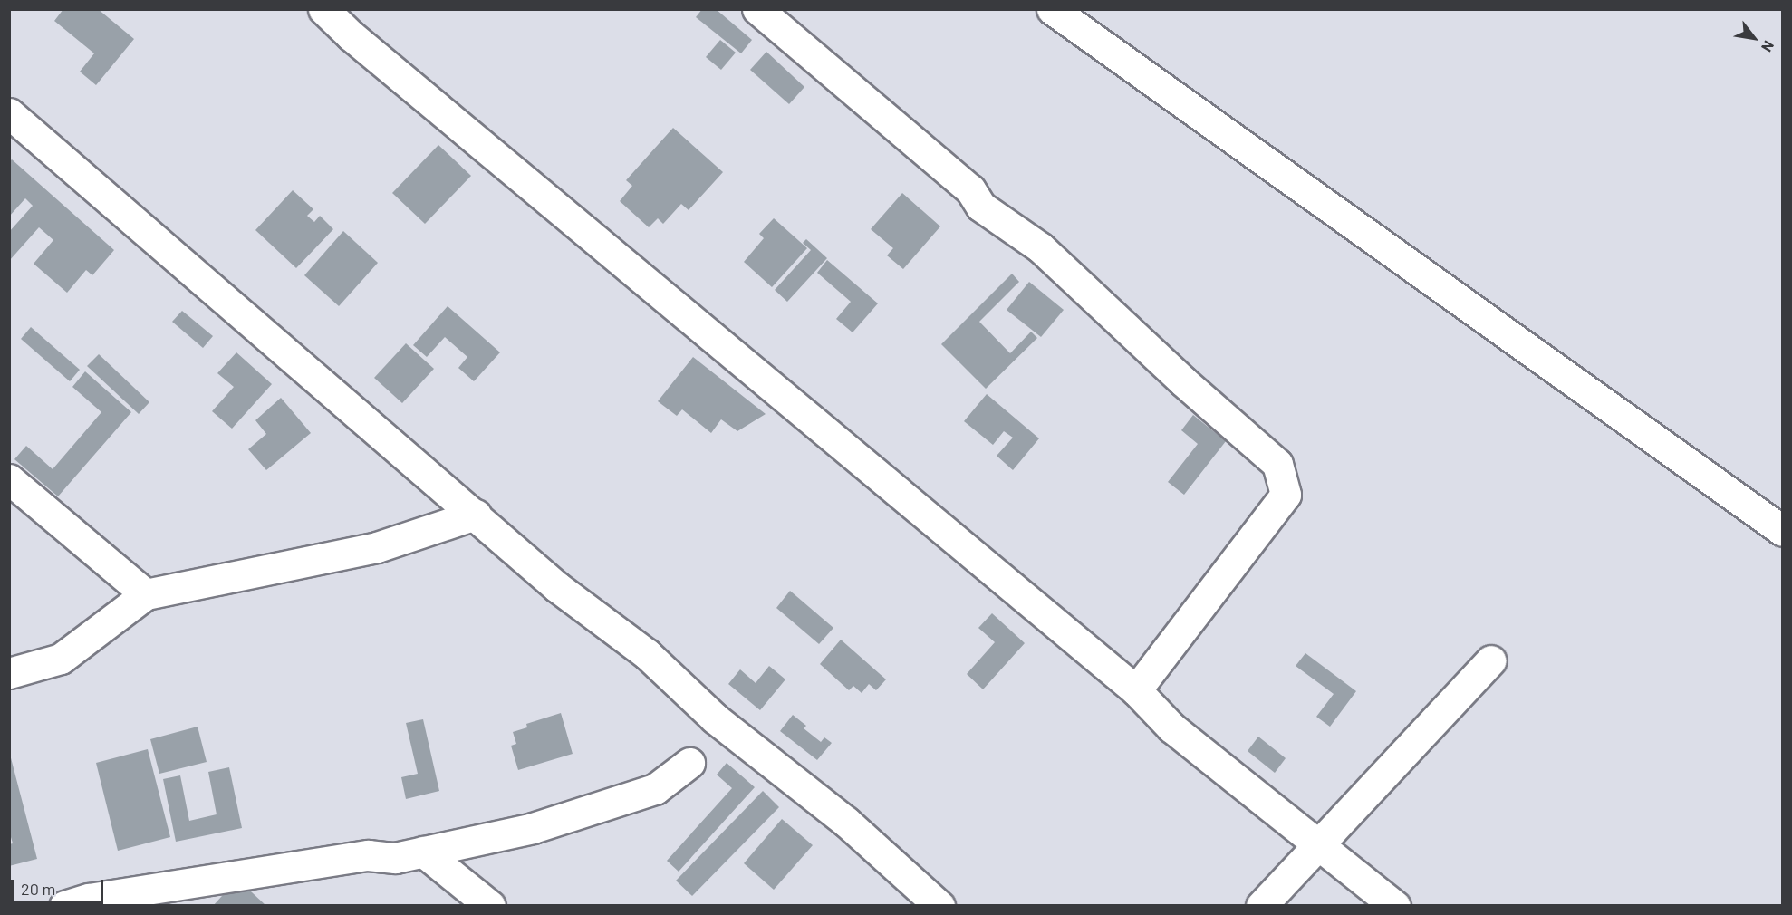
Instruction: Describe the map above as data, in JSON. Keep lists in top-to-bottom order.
{
  "scale_bar": "20 m",
  "north": "bottom right"
}
